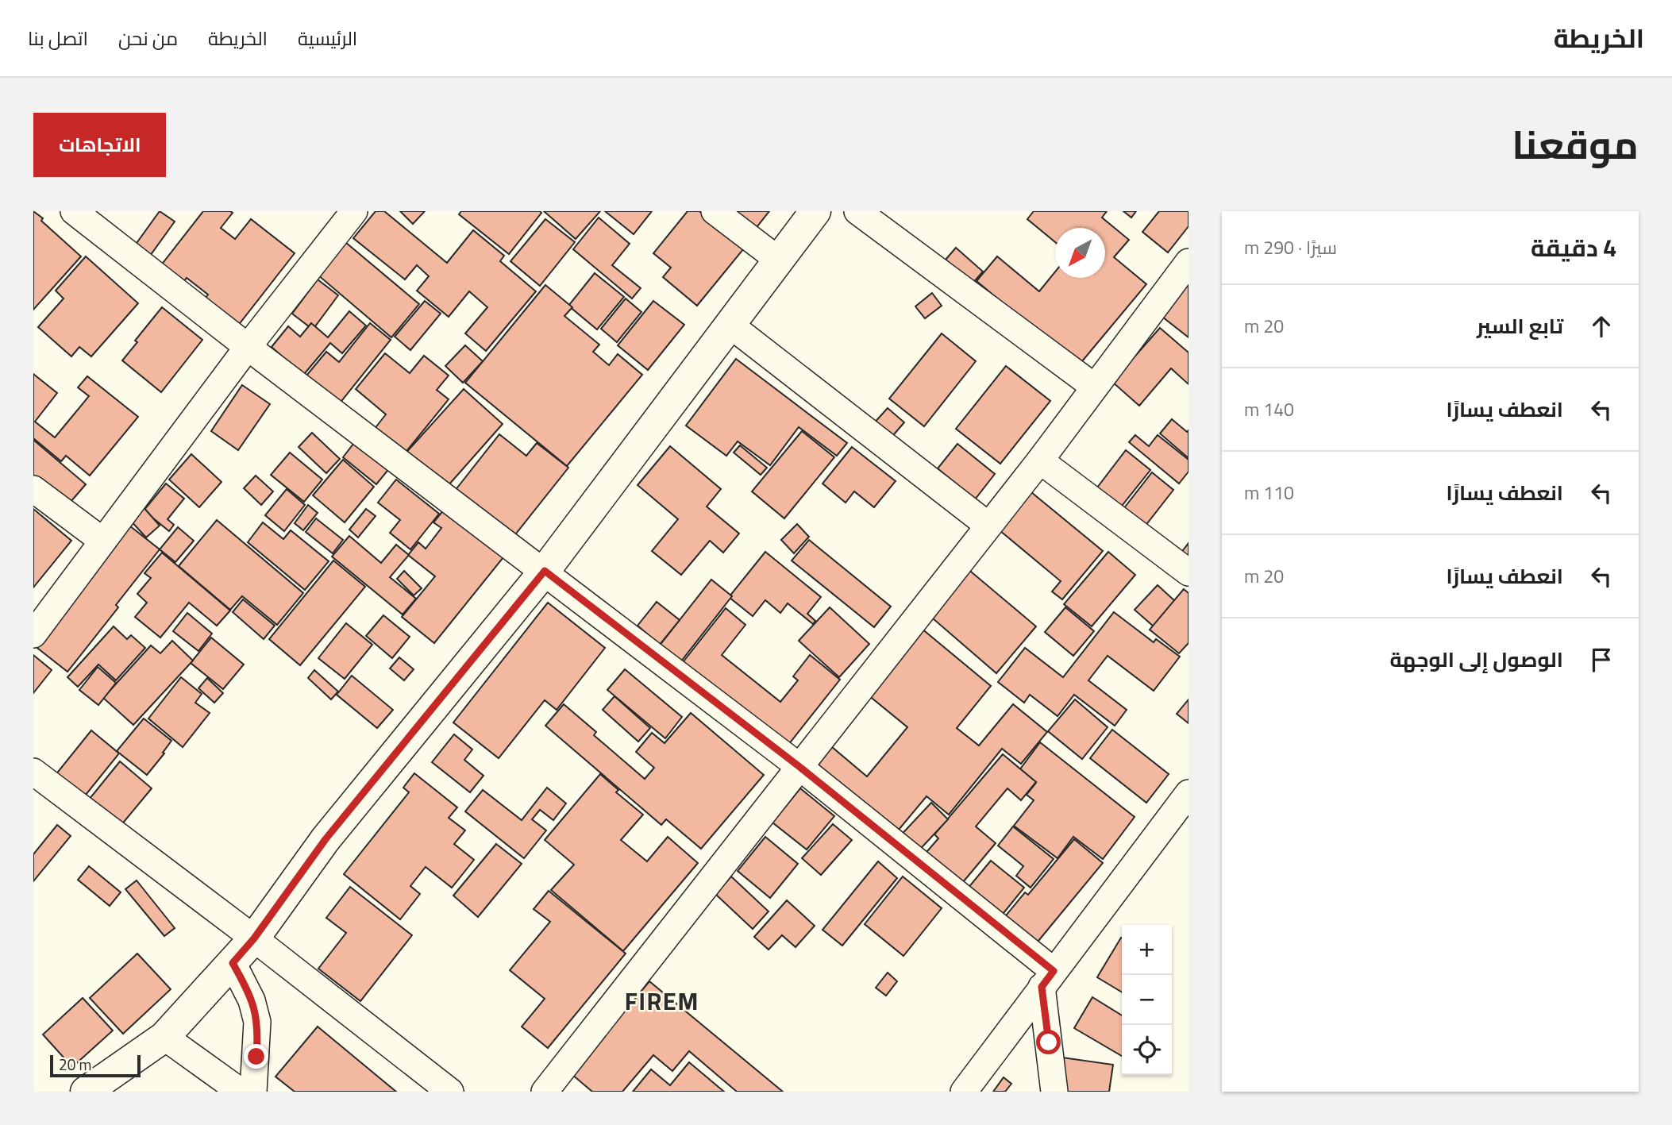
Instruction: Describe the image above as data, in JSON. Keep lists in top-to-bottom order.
{
  "districts": ["FIREM"],
  "scale_bar": "20 m",
  "north": "bottom left",
  "page": {
    "header": "الخريطة",
    "nav": [
      "الرئيسية",
      "الخريطة",
      "من نحن",
      "اتصل بنا"
    ],
    "title": "موقعنا",
    "buttons": "الاتجاهات",
    "heading": ["4 دقيقة", "سيرًا · 290 m"],
    "list": [
      ["تابع السير", "20 m"],
      ["انعطف يسارًا", "140 m"],
      ["انعطف يسارًا", "110 m"],
      ["انعطف يسارًا", "20 m"],
      "الوصول إلى الوجهة"
    ],
    "map_buttons": ["+", "−"],
    "scale": "20 m"
  }
}
